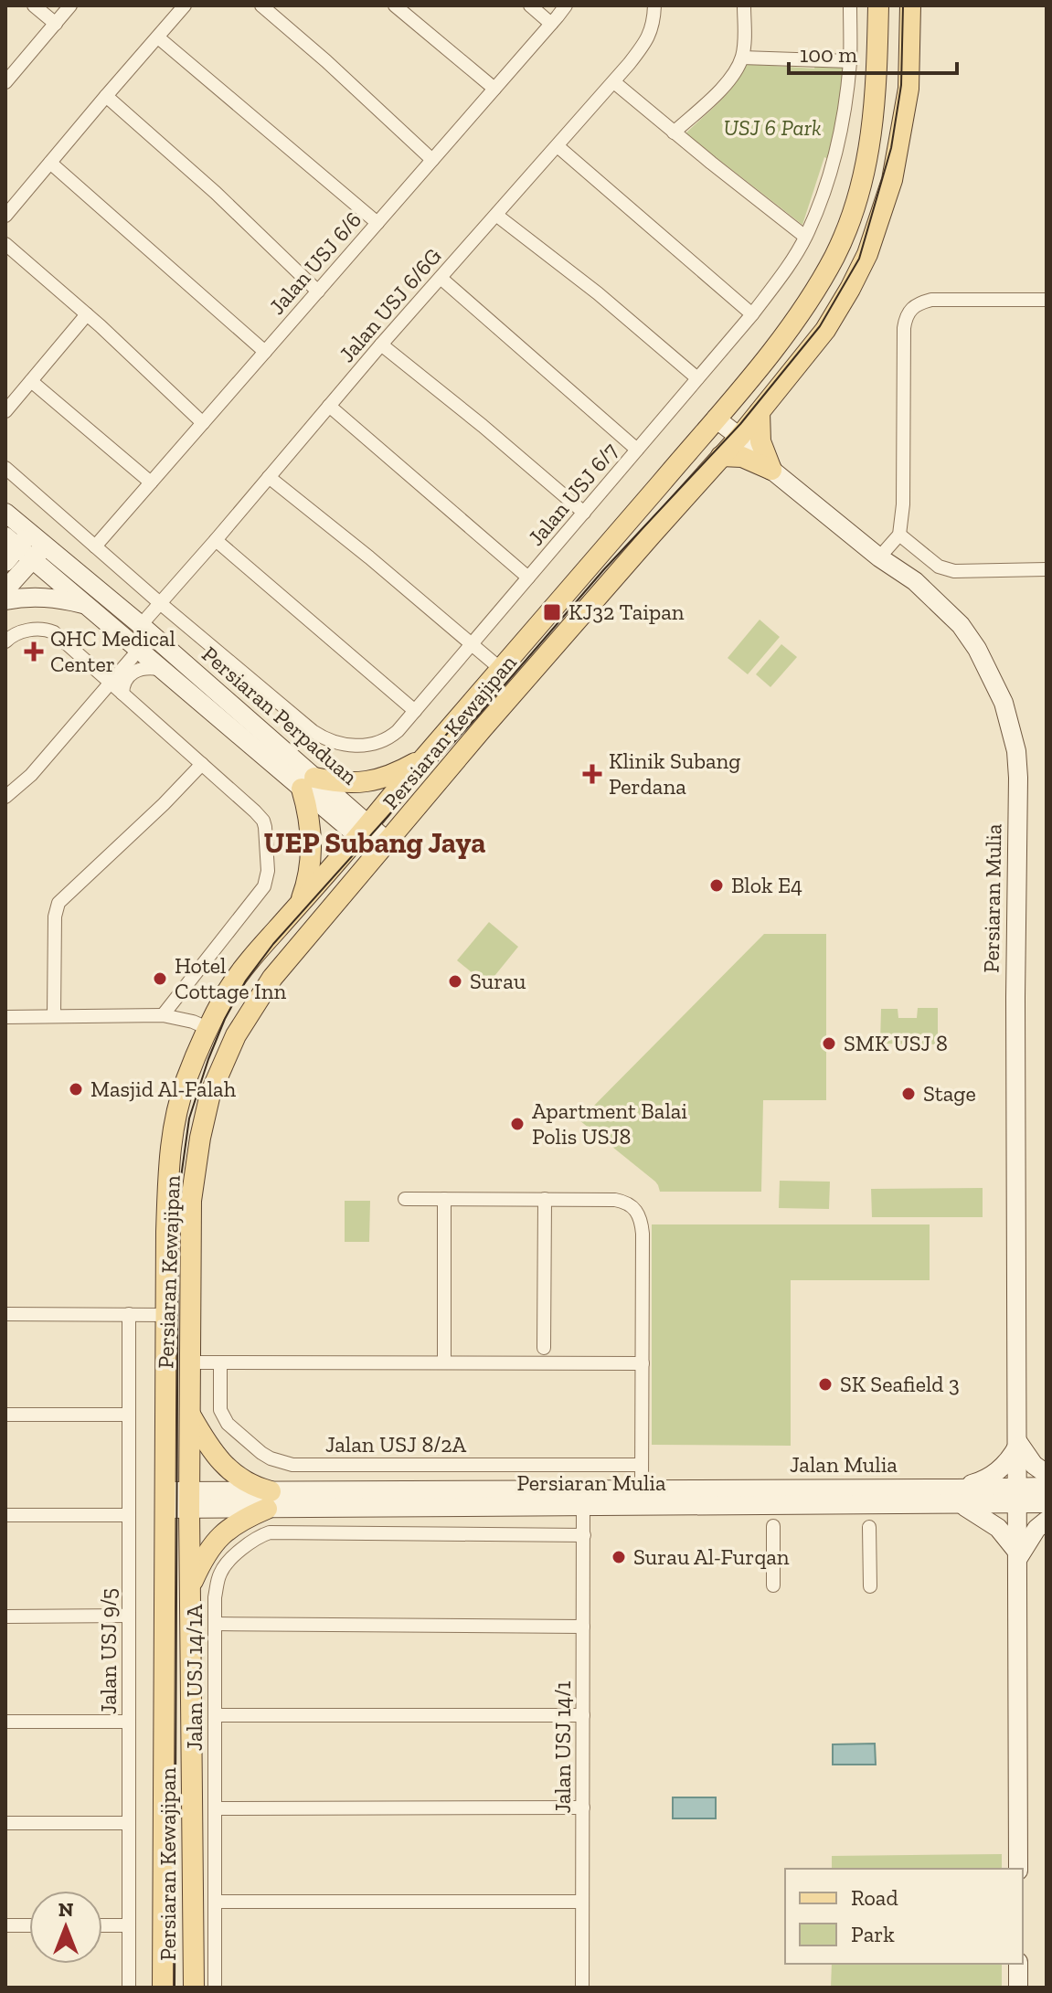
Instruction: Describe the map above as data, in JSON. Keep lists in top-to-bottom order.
{
  "streets": {
    "main road": [
      "Persiaran Perpaduan",
      "Persiaran Kewajipan",
      "Persiaran Mulia",
      "Jalan Mulia"
    ],
    "street": [
      "Jalan USJ 6/6",
      "Jalan USJ 6/6G",
      "Jalan USJ 6/7",
      "Jalan USJ 8/2A",
      "Jalan USJ 9/5",
      "Jalan USJ 14/1A",
      "Jalan USJ 14/1"
    ]
  },
  "crossings": [
    ["Jalan USJ 6/6", "Jalan USJ 6/7"],
    ["Jalan USJ 6/6G", "Jalan USJ 6/7"],
    ["Jalan USJ 6/6G", "Persiaran Perpaduan"],
    ["Persiaran Perpaduan", "Persiaran Kewajipan"],
    ["Persiaran Kewajipan", "Persiaran Mulia"],
    ["Persiaran Mulia", "Jalan Mulia"],
    ["Persiaran Mulia", "Jalan USJ 14/1"],
    ["Jalan USJ 14/1A", "Jalan USJ 14/1"]
  ],
  "districts": ["UEP Subang Jaya"],
  "parks": ["USJ 6 Park"],
  "places": {
    "transit": ["KJ32 Taipan"],
    "health": ["QHC Medical Center", "Klinik Subang Perdana"],
    "other": [
      "Blok E4",
      "Hotel Cottage Inn",
      "Surau",
      "SMK USJ 8",
      "Masjid Al-Falah",
      "Stage",
      "Apartment Balai Polis USJ8",
      "SK Seafield 3",
      "Surau Al-Furqan"
    ]
  },
  "legend": ["Road", "Park"],
  "scale_bar": "100 m",
  "north": "top"
}
